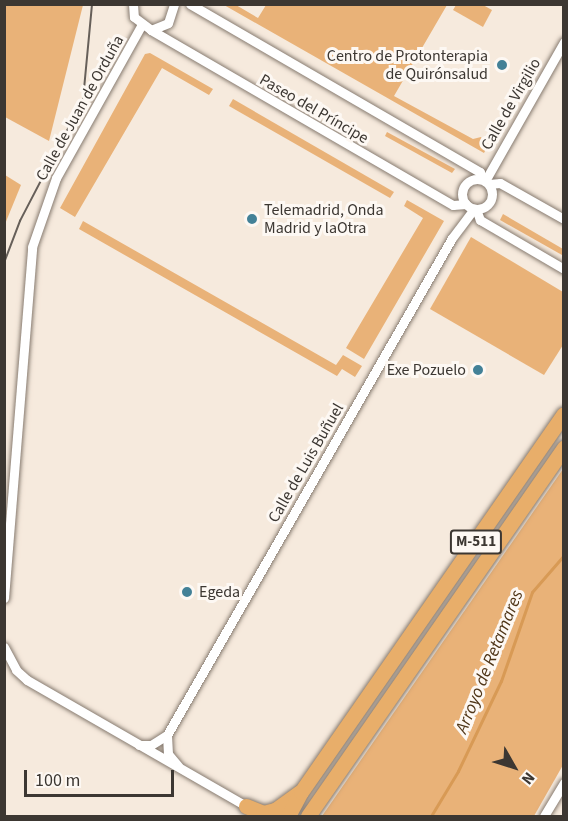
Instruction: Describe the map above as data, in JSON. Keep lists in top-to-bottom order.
{
  "streets": {
    "highway": ["M-511"],
    "street": [
      "Calle de Virgilio",
      "Calle de Juan de Orduña",
      "Paseo del Príncipe",
      "Calle de Luis Buñuel"
    ]
  },
  "crossings": [
    ["Calle de Virgilio", "Paseo del Príncipe"],
    ["Calle de Juan de Orduña", "Paseo del Príncipe"],
    ["Paseo del Príncipe", "Calle de Luis Buñuel"]
  ],
  "water": ["Arroyo de Retamares"],
  "places": [
    "Centro de Protonterapia de Quirónsalud",
    "Telemadrid, Onda Madrid y laOtra",
    "Exe Pozuelo",
    "Egeda"
  ],
  "scale_bar": "100 m",
  "north": "bottom right"
}
